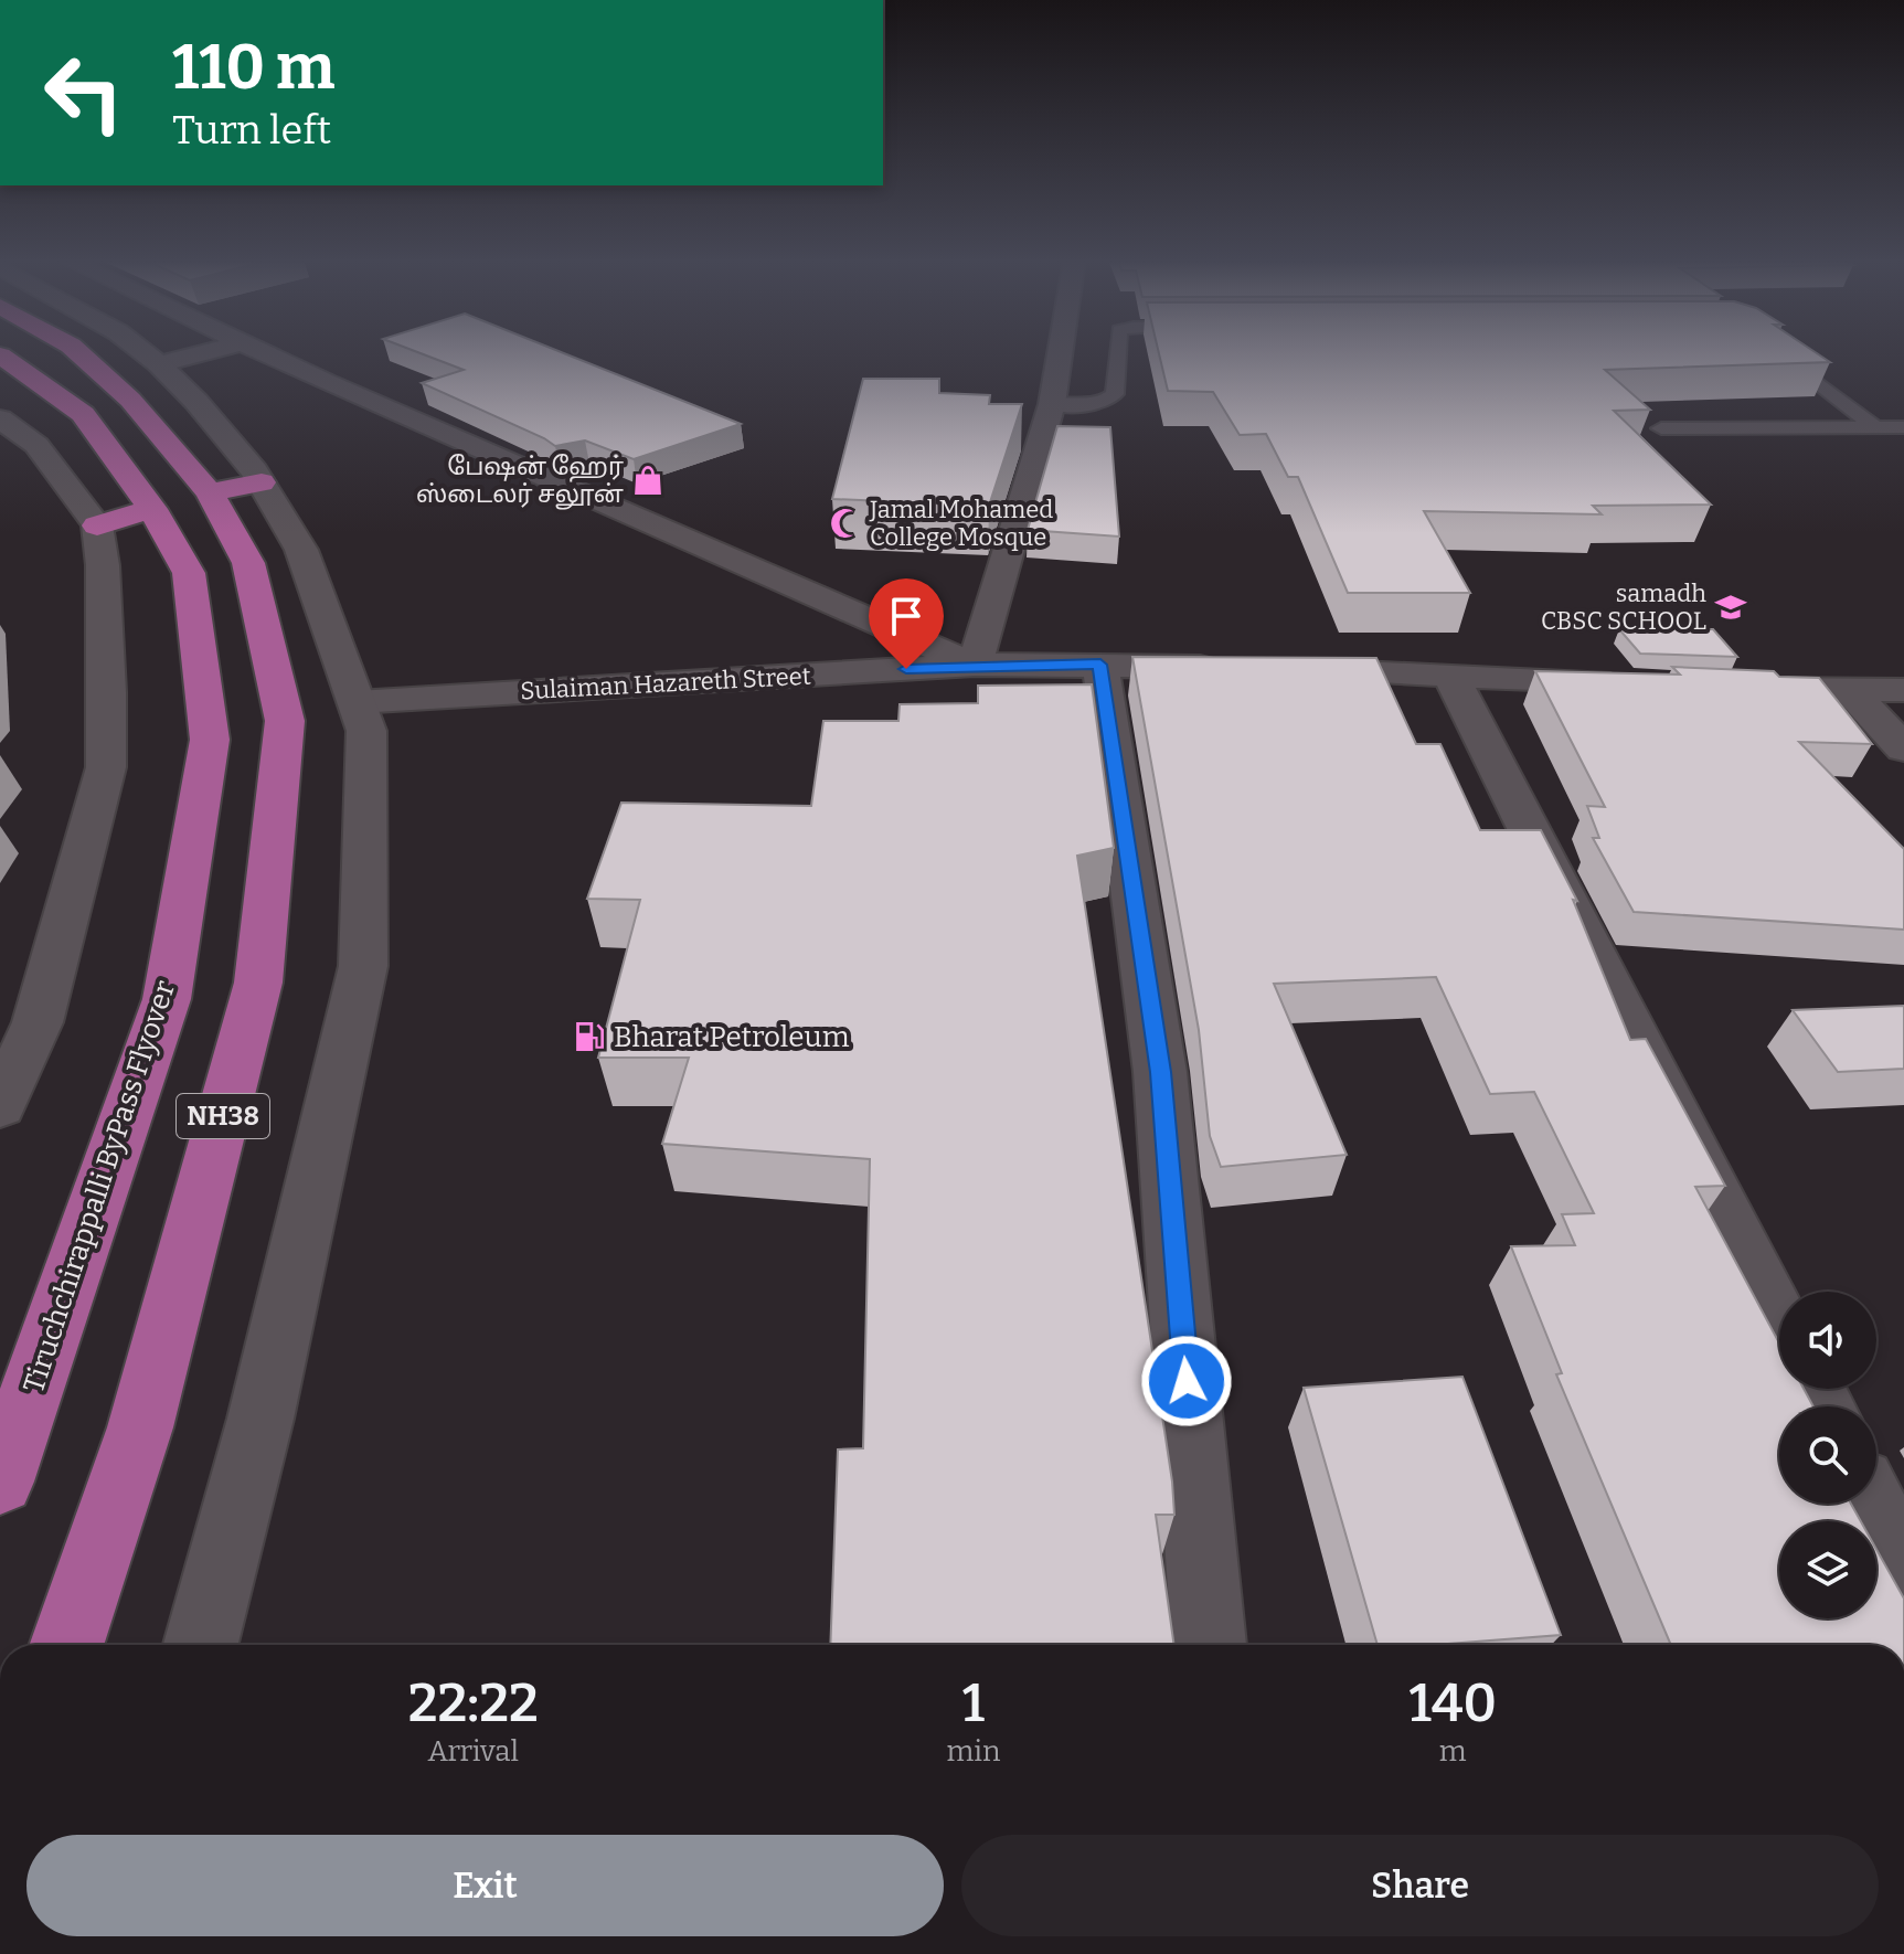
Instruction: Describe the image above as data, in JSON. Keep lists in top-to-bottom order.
{
  "streets": {
    "highway": ["NH38", "Tiruchchirappalli ByPass Flyover"],
    "street": ["Sulaiman Hazareth Street"]
  },
  "crossings": [
    ["NH38", "Tiruchchirappalli ByPass Flyover"]
  ],
  "places": {
    "shop": ["பேஷன் ஹேர் ஸ்டைலர் சலூன்"],
    "mosque": ["Jamal Mohamed College Mosque"],
    "school or university": ["samadh CBSC SCHOOL"],
    "fuel station": ["Bharat Petroleum"]
  },
  "page": {
    "turn": ["110 m", "Turn left"],
    "eta": [
      "22:22",
      "Arrival",
      "1",
      "min",
      "140",
      "m"
    ],
    "buttons": ["Exit", "Share"]
  }
}
